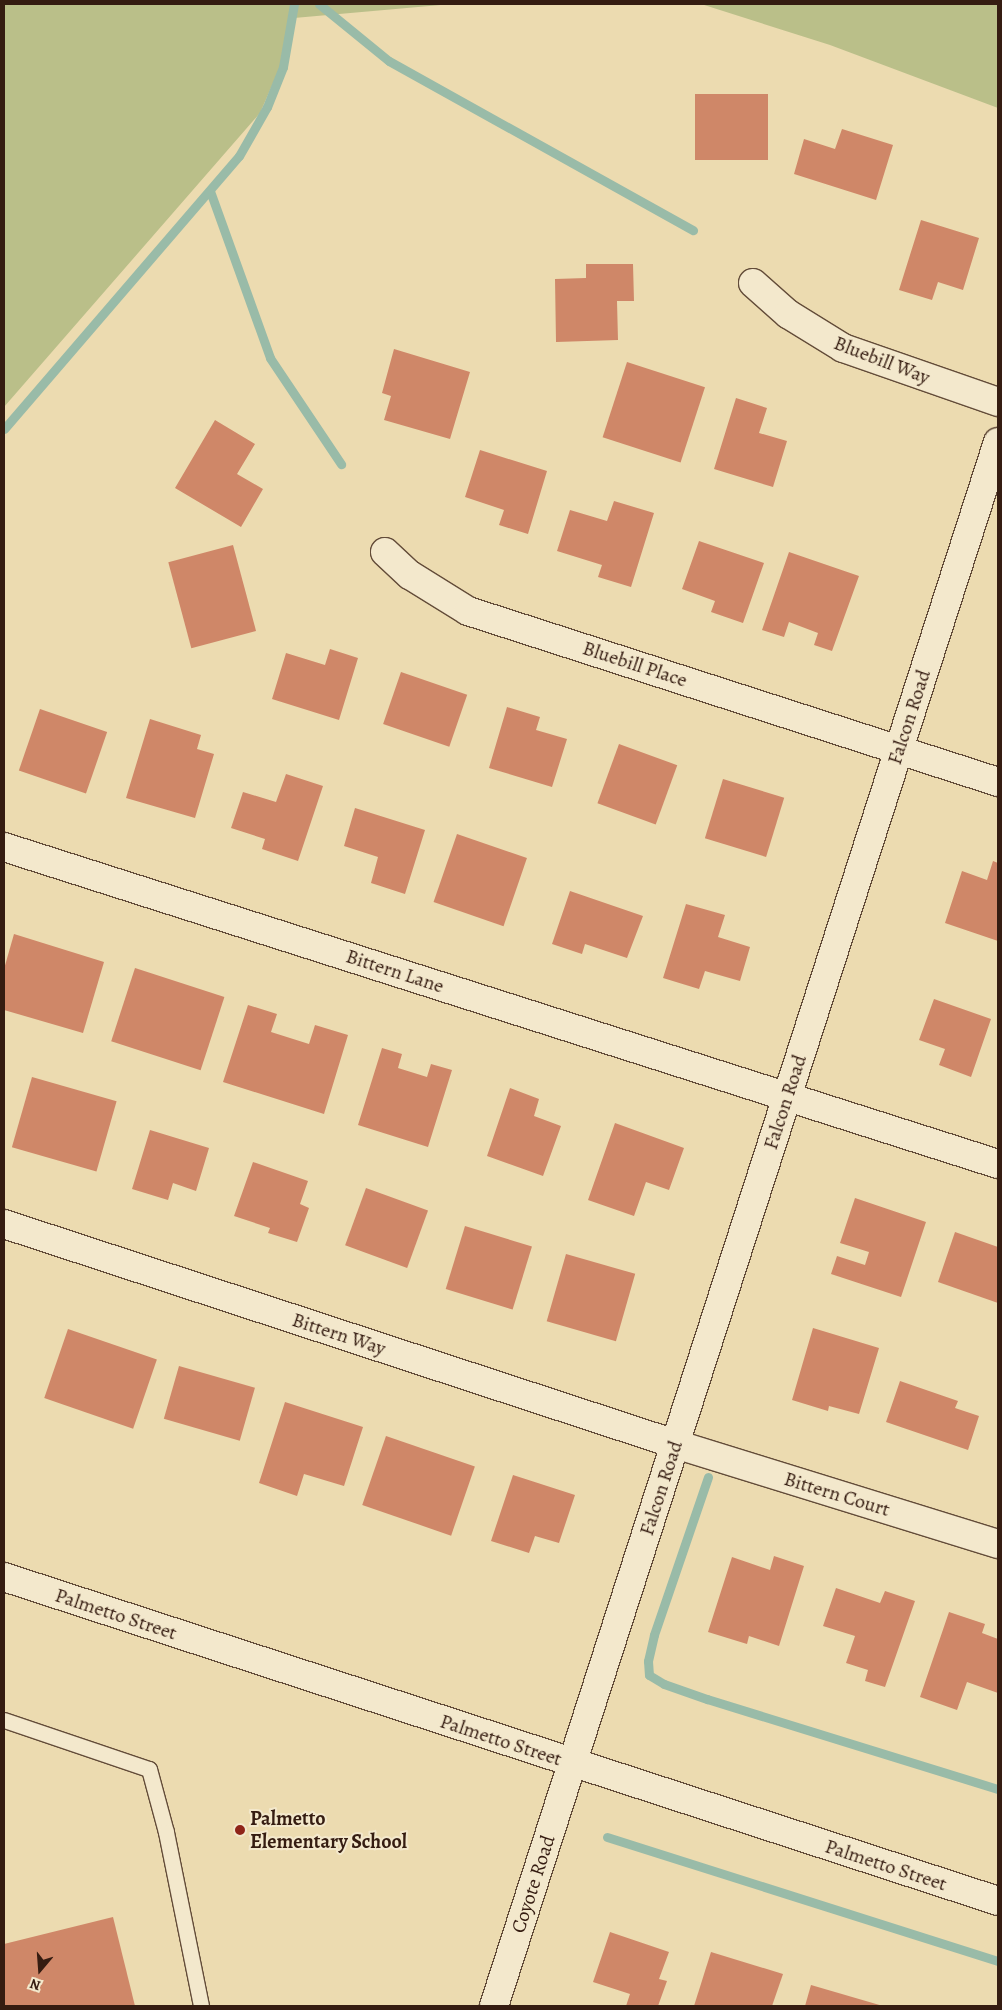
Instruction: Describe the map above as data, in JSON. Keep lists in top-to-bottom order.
{
  "streets": {
    "street": [
      "Bluebill Way",
      "Bluebill Place",
      "Falcon Road",
      "Bittern Lane",
      "Bittern Way",
      "Bittern Court",
      "Palmetto Street",
      "Coyote Road"
    ]
  },
  "crossings": [
    ["Bluebill Place", "Falcon Road"],
    ["Falcon Road", "Bittern Lane"],
    ["Falcon Road", "Bittern Way"],
    ["Falcon Road", "Bittern Court"],
    ["Falcon Road", "Palmetto Street"],
    ["Falcon Road", "Coyote Road"],
    ["Bittern Way", "Bittern Court"],
    ["Palmetto Street", "Coyote Road"]
  ],
  "places": ["Palmetto Elementary School"],
  "north": "bottom"
}
